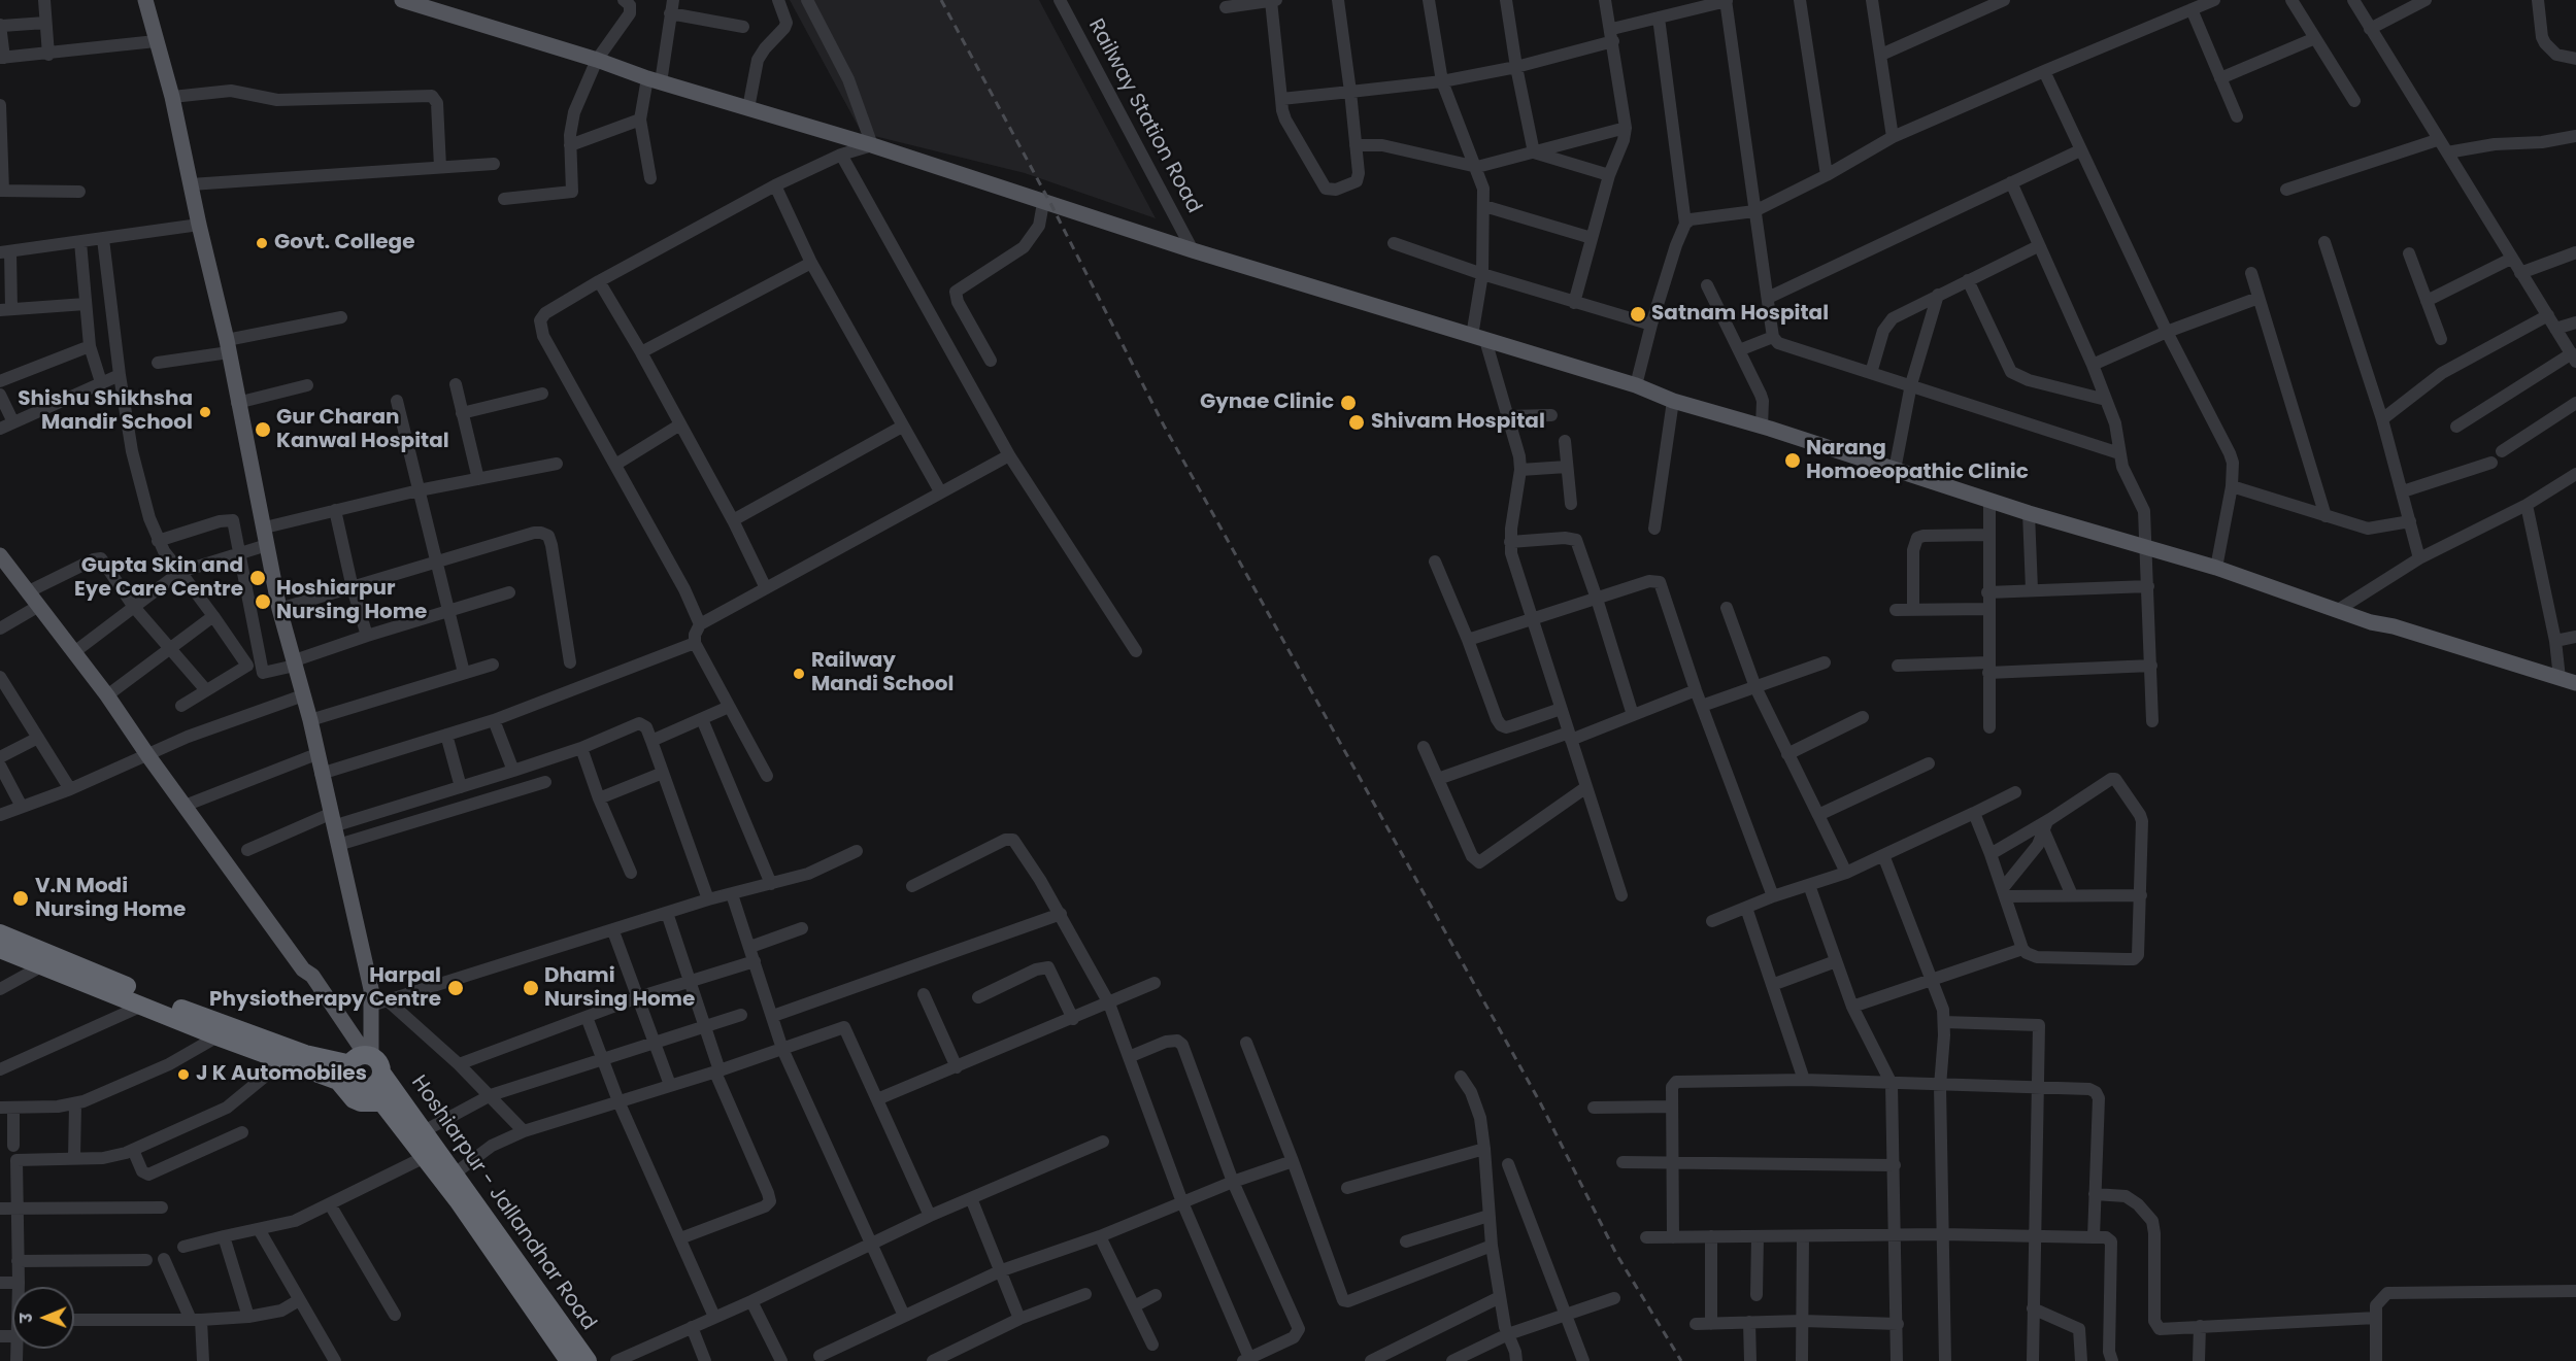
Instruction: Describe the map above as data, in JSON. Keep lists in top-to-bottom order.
{
  "streets": {
    "highway": ["Hoshiarpur - Jallandhar Road"],
    "street": ["Railway Station Road"]
  },
  "places": [
    "Govt. College",
    "Satnam Hospital",
    "Gynae Clinic",
    "Shishu Shikhsha Mandir School",
    "Shivam Hospital",
    "Gur Charan Kanwal Hospital",
    "Narang Homoeopathic Clinic",
    "Gupta Skin and Eye Care Centre",
    "Hoshiarpur Nursing Home",
    "Railway Mandi School",
    "V.N Modi Nursing Home",
    "Harpal Physiotherapy Centre",
    "Dhami Nursing Home",
    "J K Automobiles"
  ],
  "north": "left"
}
